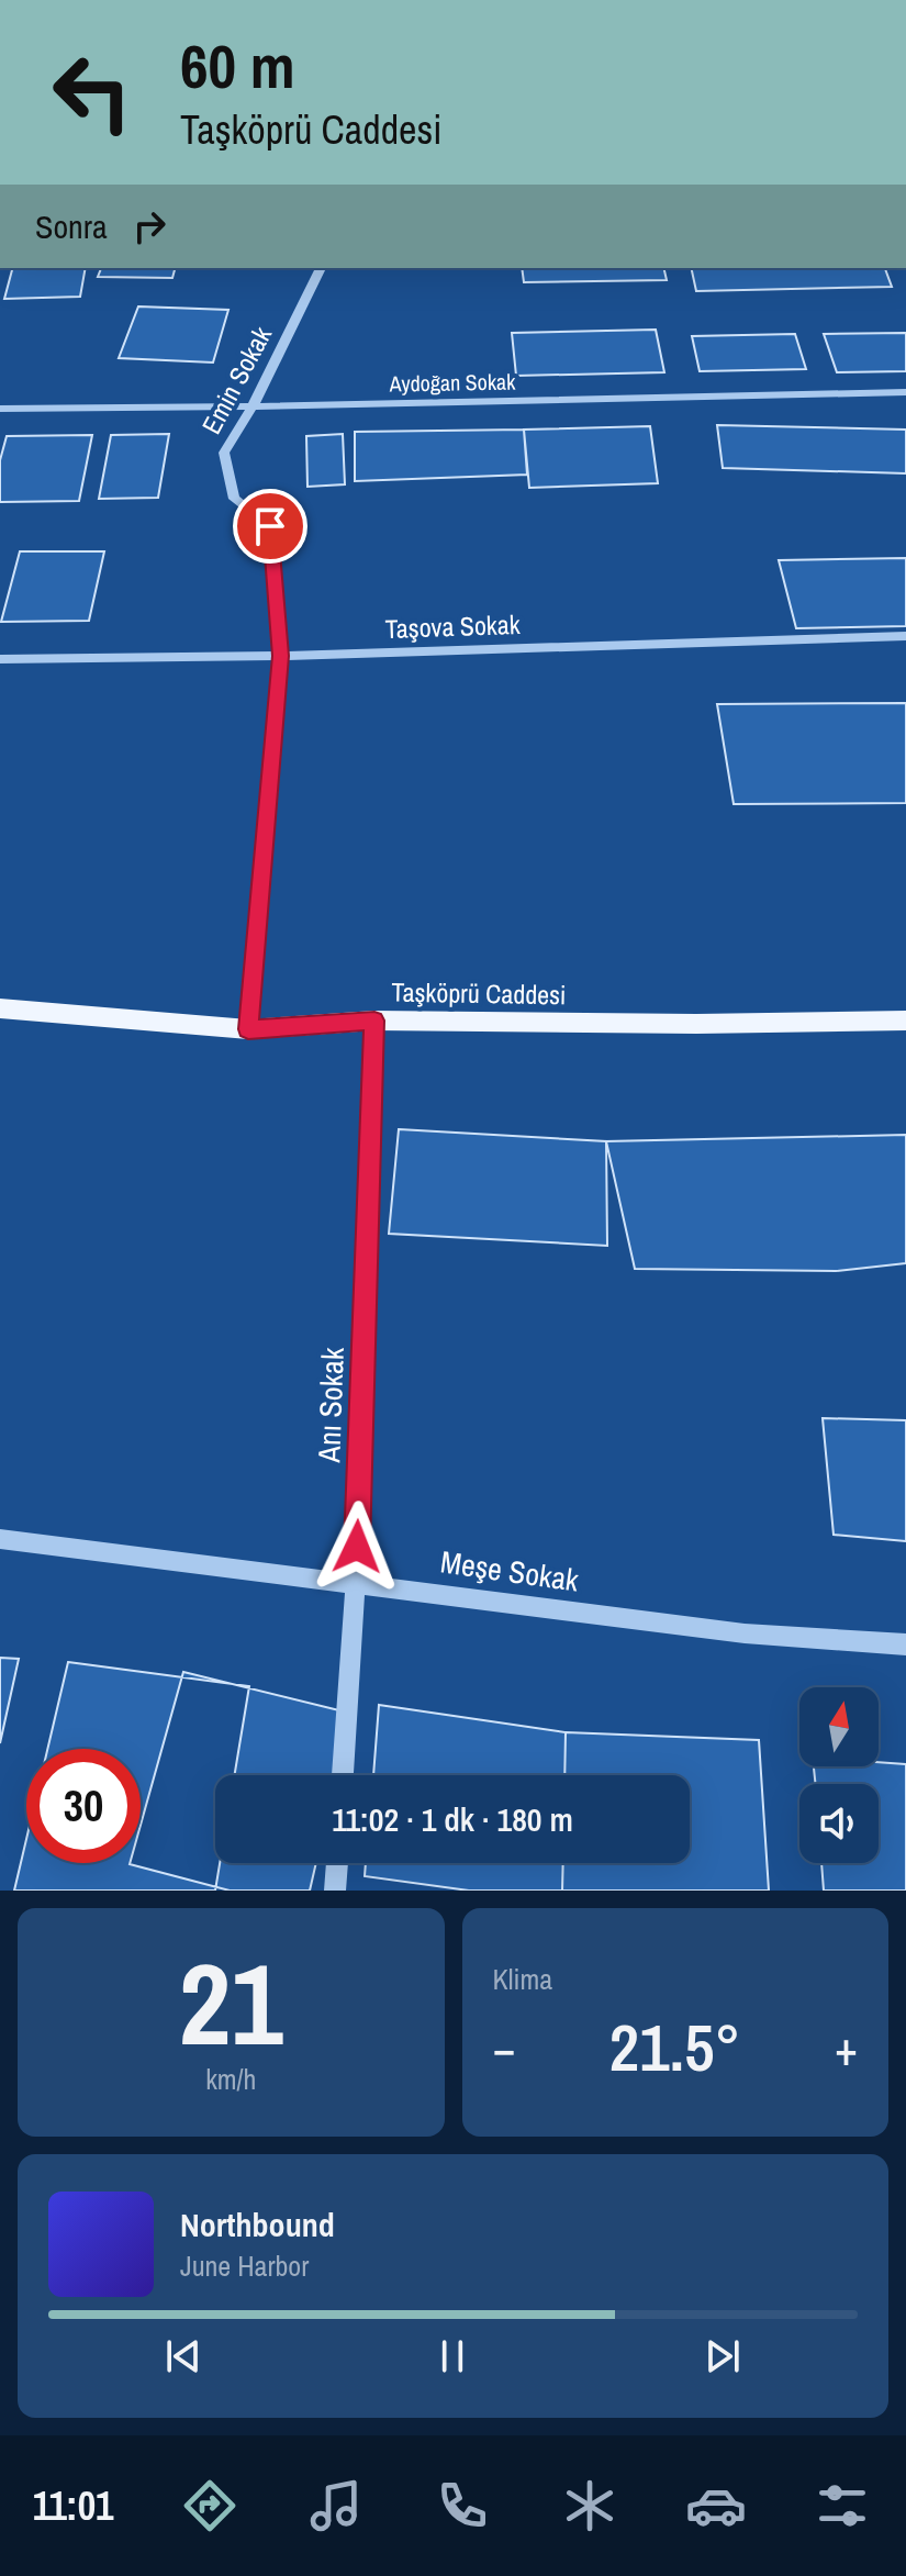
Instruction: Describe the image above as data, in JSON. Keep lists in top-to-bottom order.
{
  "streets": {
    "main road": ["Taşköprü Caddesi"],
    "street": [
      "Emin Sokak",
      "Aydoğan Sokak",
      "Taşova Sokak",
      "Anı Sokak",
      "Meşe Sokak"
    ]
  },
  "crossings": [
    ["Emin Sokak", "Aydoğan Sokak"],
    ["Emin Sokak", "Taşova Sokak"],
    ["Emin Sokak", "Taşköprü Caddesi"],
    ["Taşköprü Caddesi", "Anı Sokak"],
    ["Anı Sokak", "Meşe Sokak"]
  ],
  "north": "top",
  "page": {
    "turn": ["60 m", "Taşköprü Caddesi"],
    "then": "Sonra",
    "limit": "30",
    "trip": "11:02 · 1 dk · 180 m",
    "tile": [
      ["21", "km/h"],
      "Klima"
    ],
    "heat": ["−", "21.5°", "+"],
    "song": ["Northbound", "June Harbor"],
    "tabs": "11:01"
  }
}
